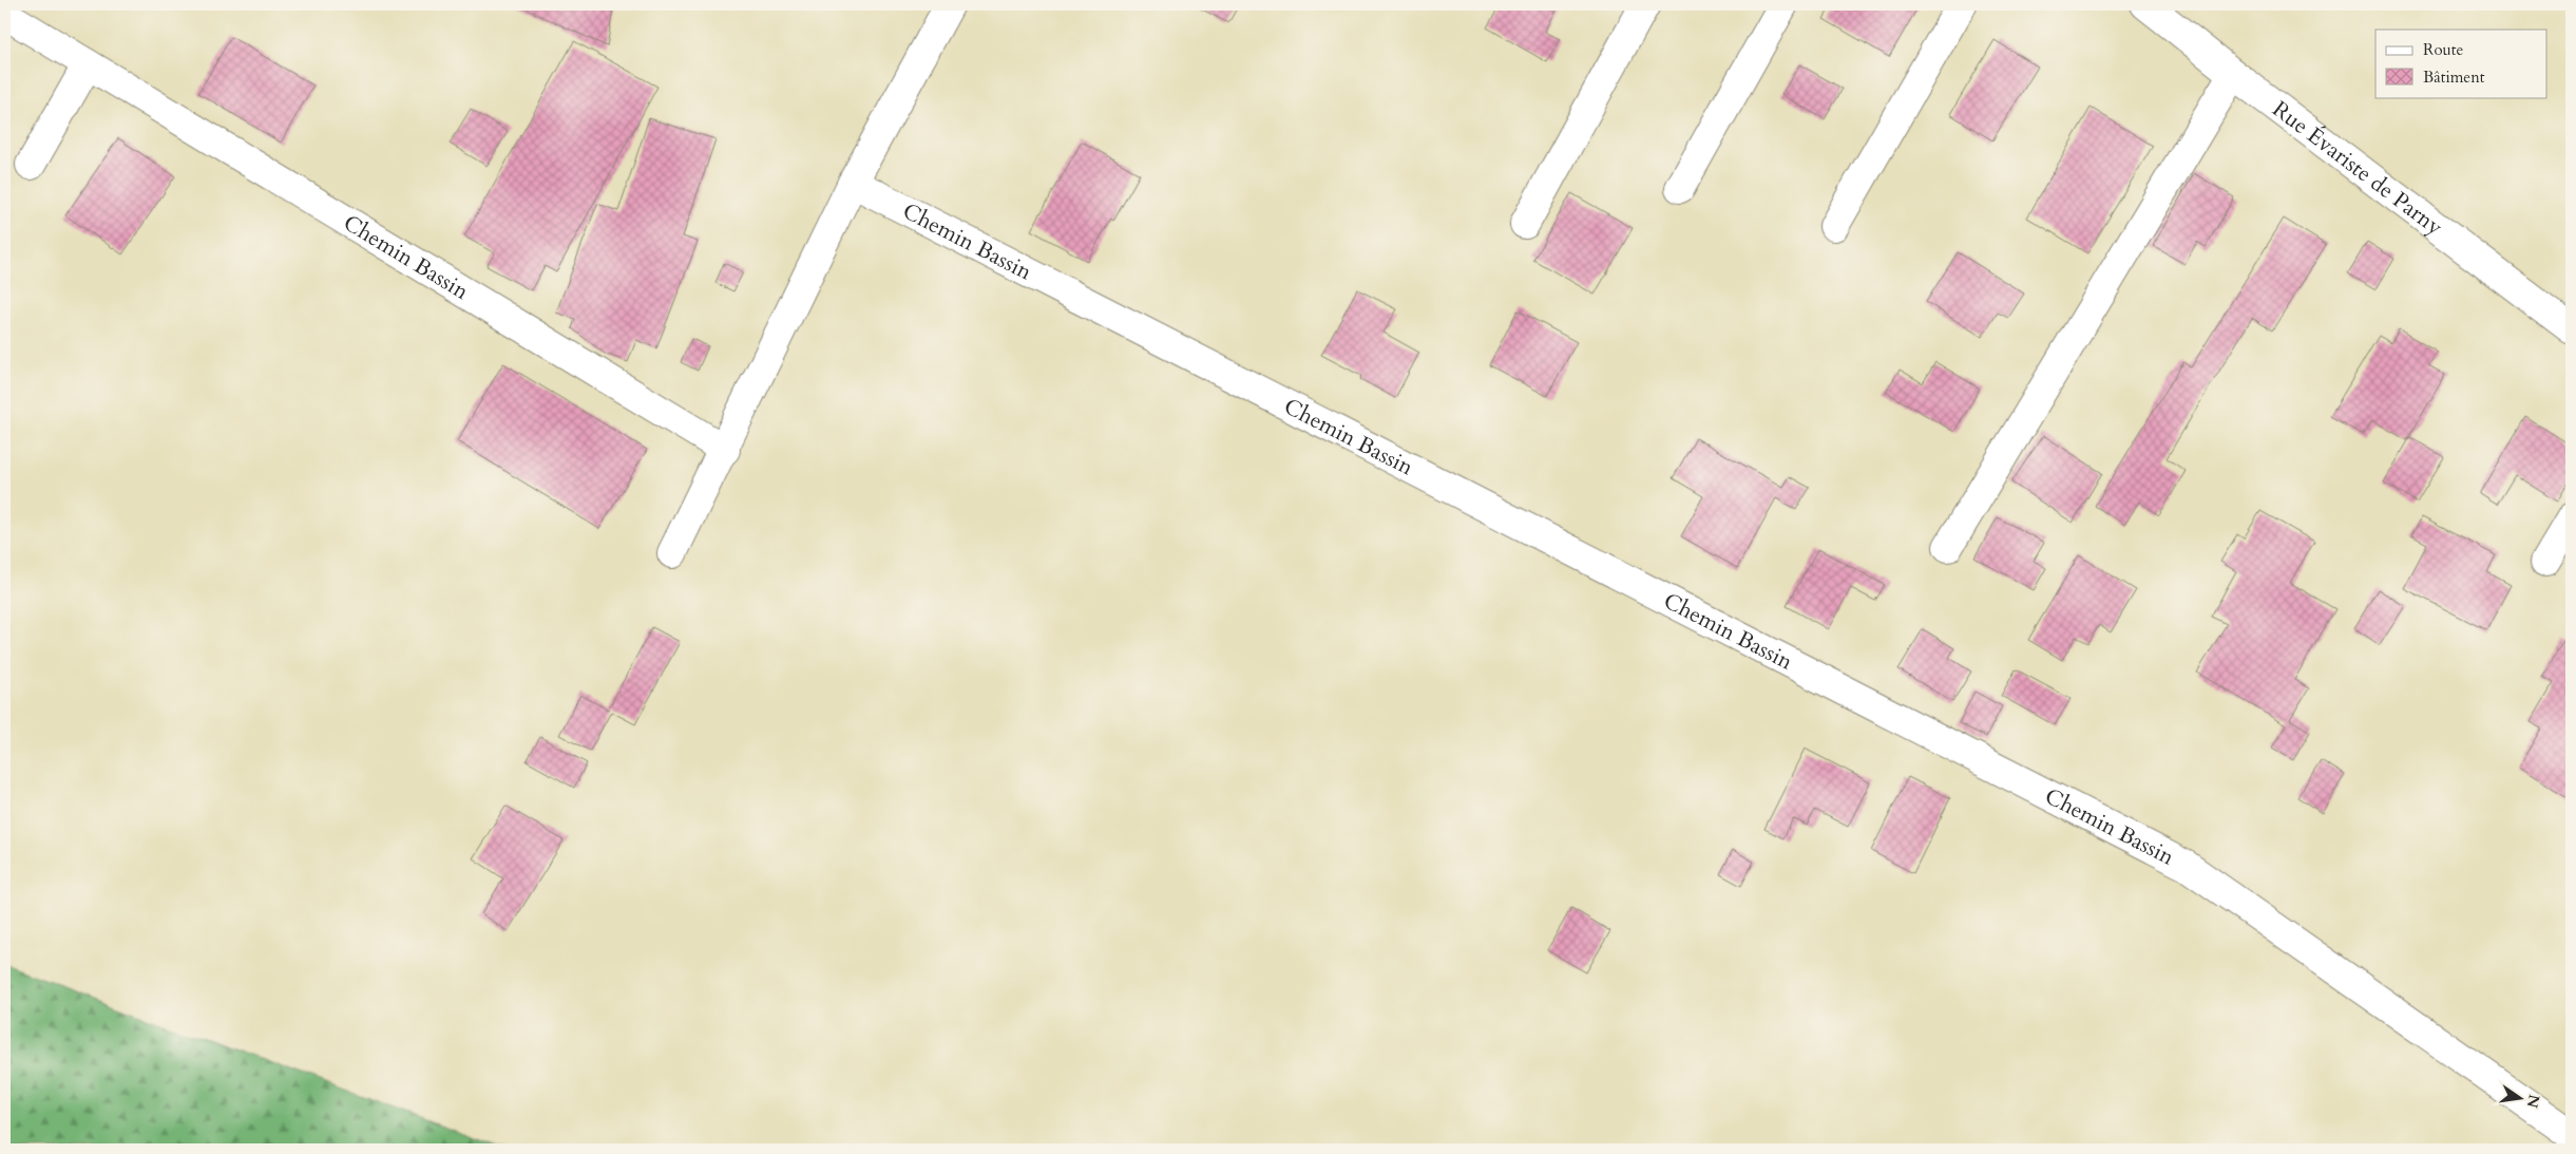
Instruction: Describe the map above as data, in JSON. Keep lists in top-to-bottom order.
{
  "streets": {
    "street": ["Rue Évariste de Parny", "Chemin Bassin"]
  },
  "legend": ["Route", "Bâtiment"],
  "north": "right"
}
